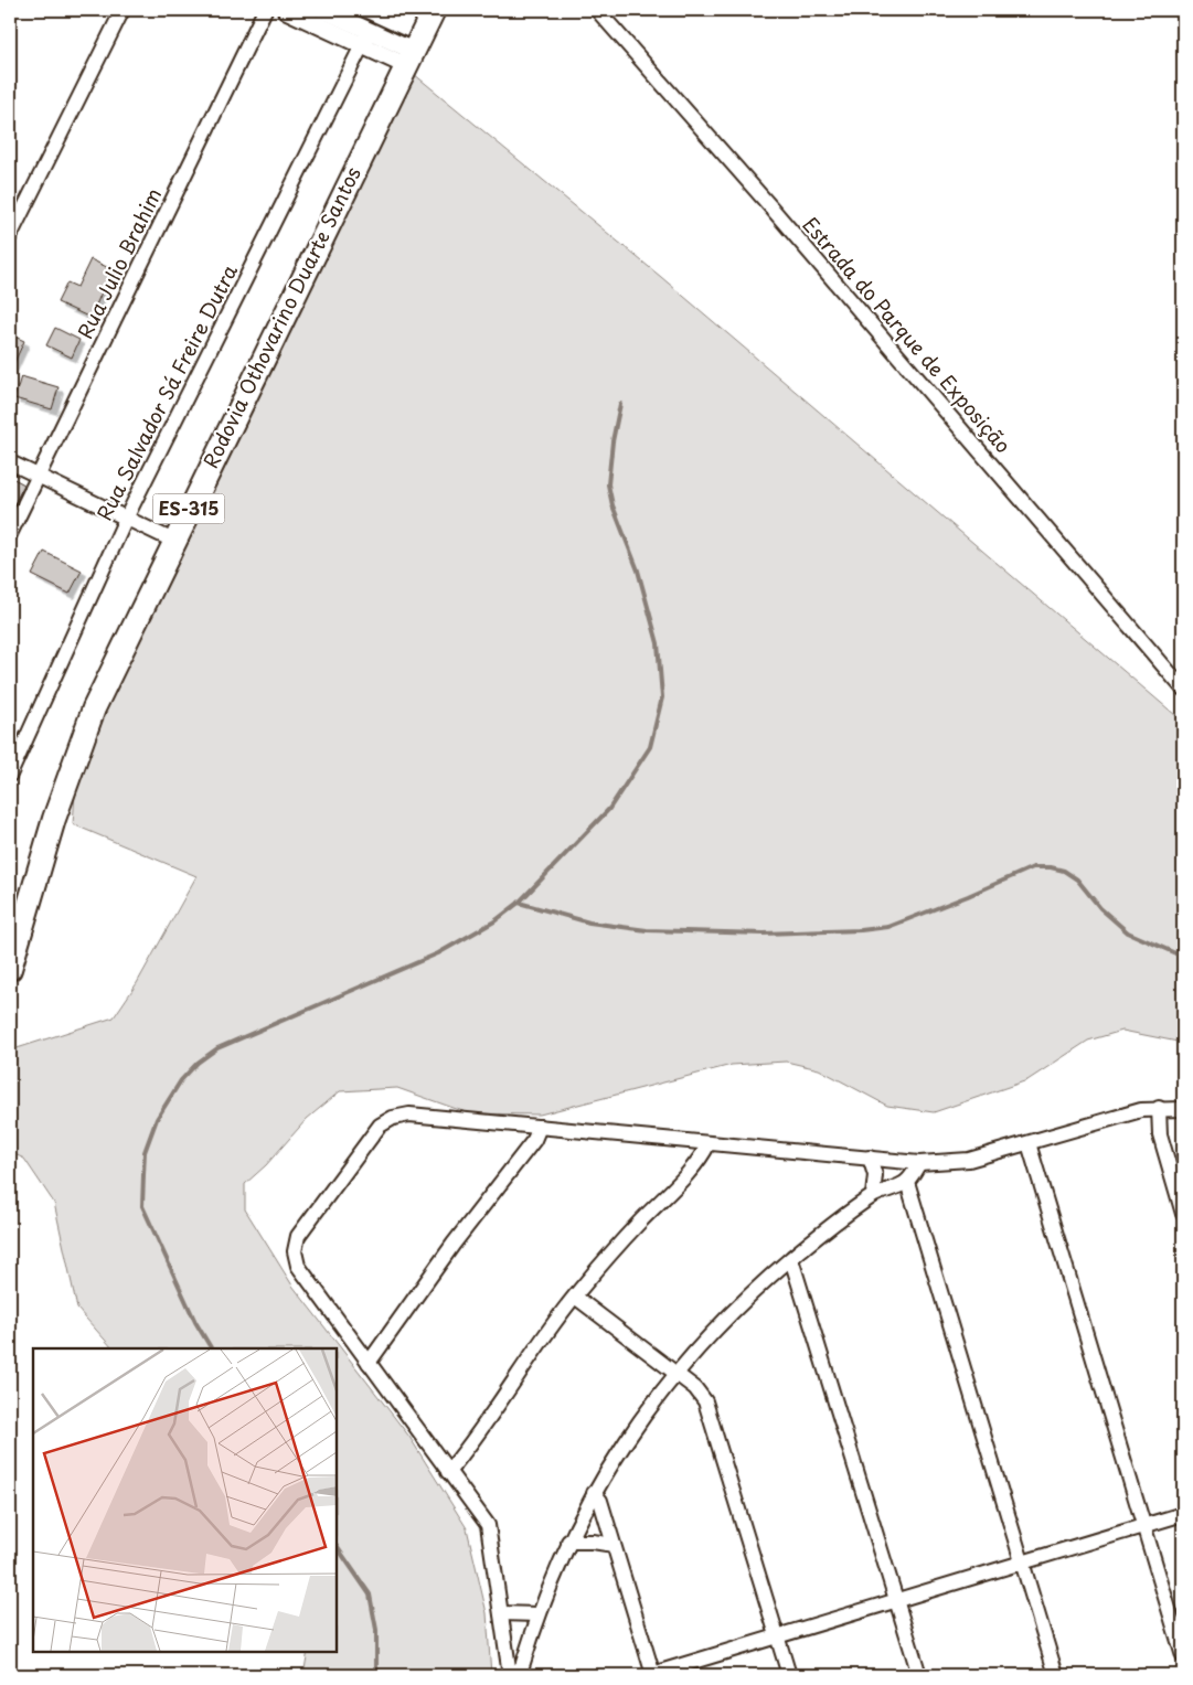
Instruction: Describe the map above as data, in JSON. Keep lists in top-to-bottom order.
{
  "streets": {
    "main road": ["Rodovia Othovarino Duarte Santos", "ES-315"],
    "street": ["Rua Julio Brahim", "Estrada do Parque de Exposição", "Rua Salvador Sá Freire Dutra"]
  }
}
